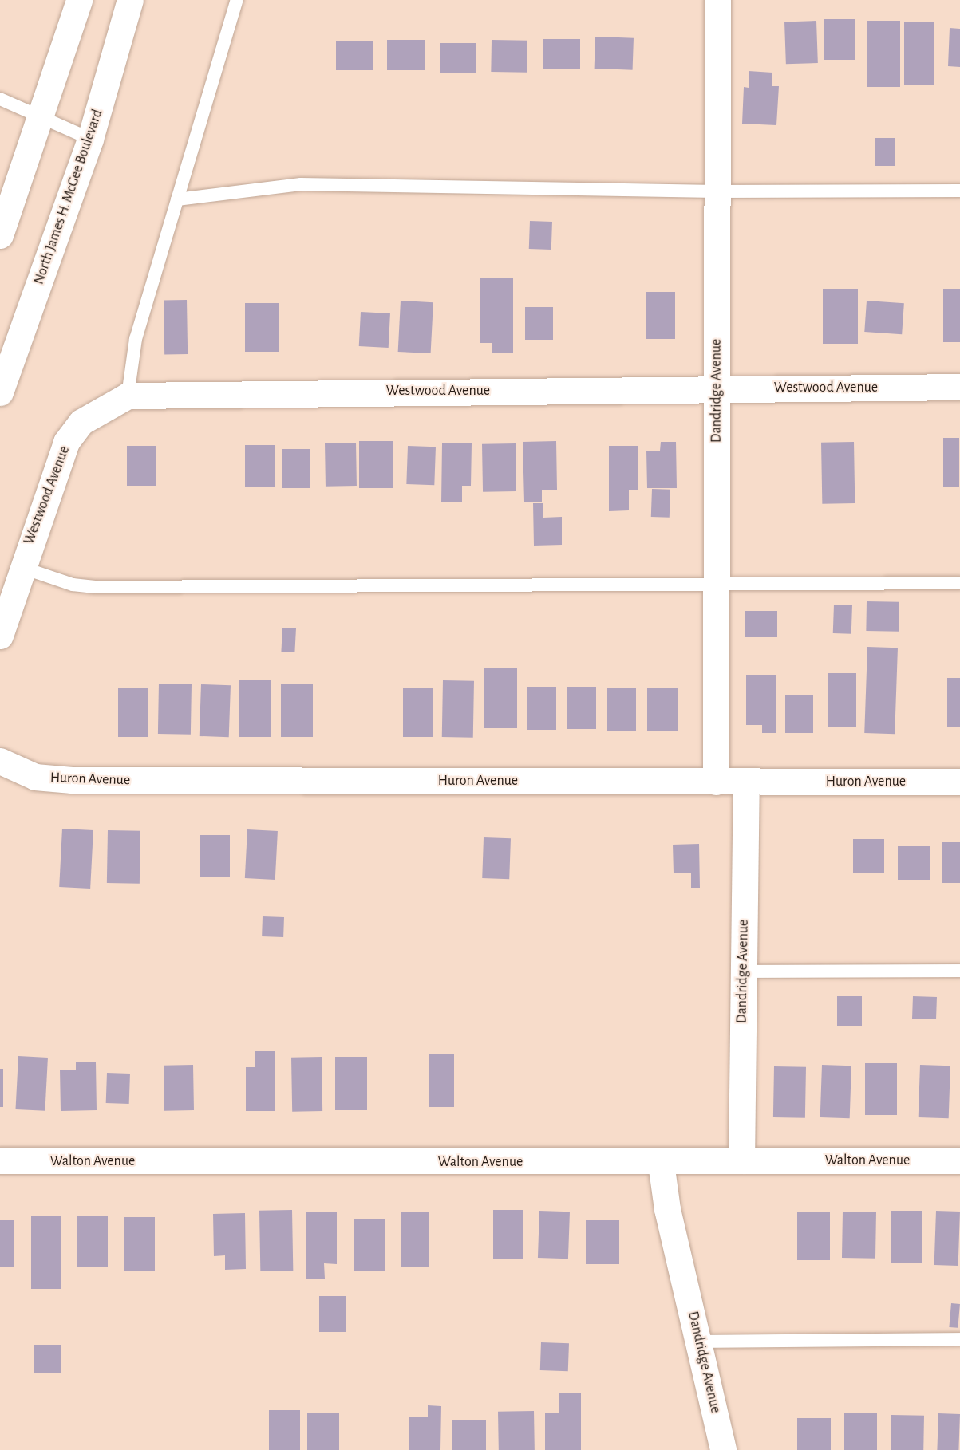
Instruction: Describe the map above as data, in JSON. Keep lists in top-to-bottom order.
{
  "streets": {
    "street": [
      "North James H. McGee Boulevard",
      "Westwood Avenue",
      "Dandridge Avenue",
      "Huron Avenue",
      "Walton Avenue"
    ]
  },
  "crossings": [
    ["Westwood Avenue", "Dandridge Avenue"],
    ["Dandridge Avenue", "Huron Avenue"],
    ["Dandridge Avenue", "Walton Avenue"]
  ]
}
